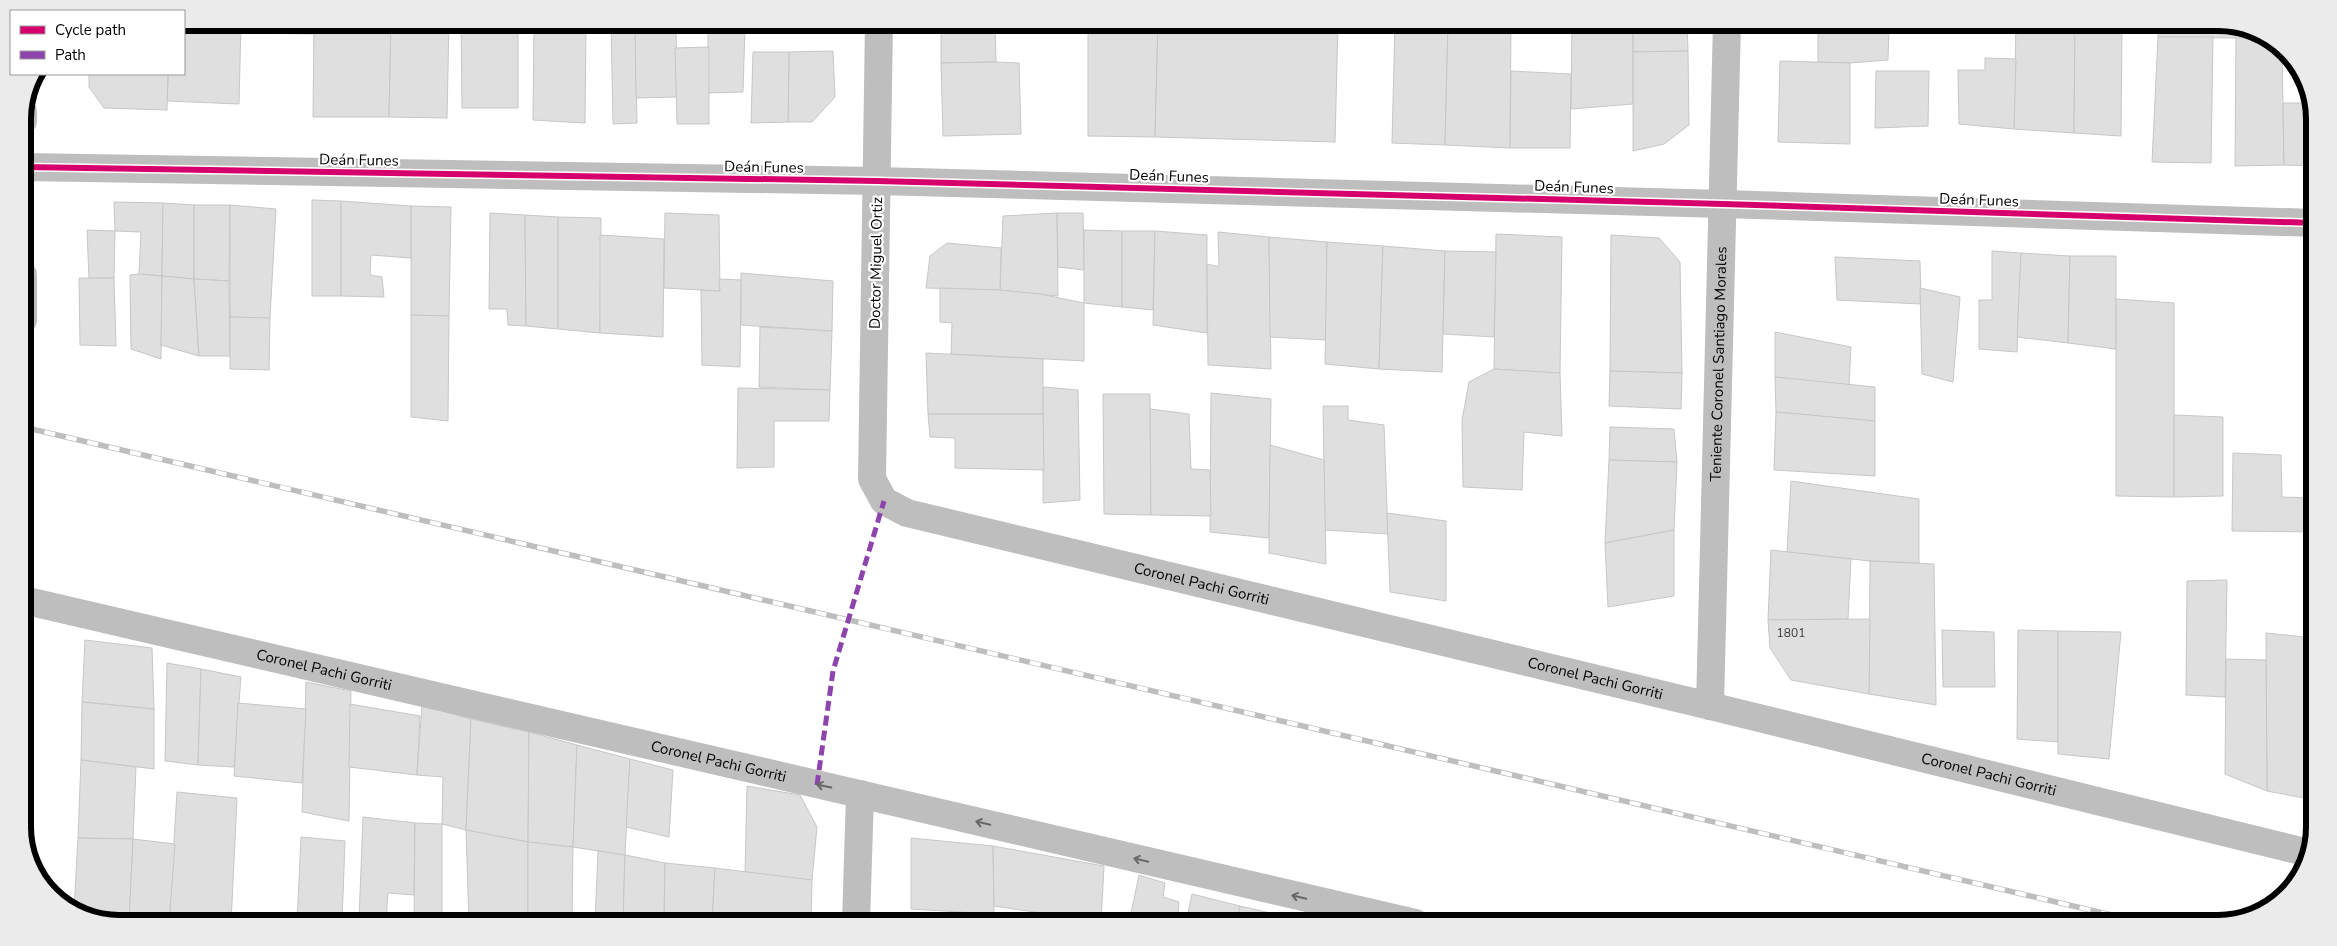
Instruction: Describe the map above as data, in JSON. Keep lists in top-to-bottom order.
{
  "streets": {
    "street": [
      "Deán Funes",
      "Doctor Miguel Ortiz",
      "Teniente Coronel Santiago Morales",
      "Coronel Pachi Gorriti"
    ]
  },
  "crossings": [
    ["Deán Funes", "Doctor Miguel Ortiz"],
    ["Deán Funes", "Teniente Coronel Santiago Morales"],
    ["Doctor Miguel Ortiz", "Coronel Pachi Gorriti"],
    ["Teniente Coronel Santiago Morales", "Coronel Pachi Gorriti"]
  ],
  "one_way": ["Coronel Pachi Gorriti"],
  "house_numbers": ["1801"],
  "legend": ["Cycle path", "Path"]
}
